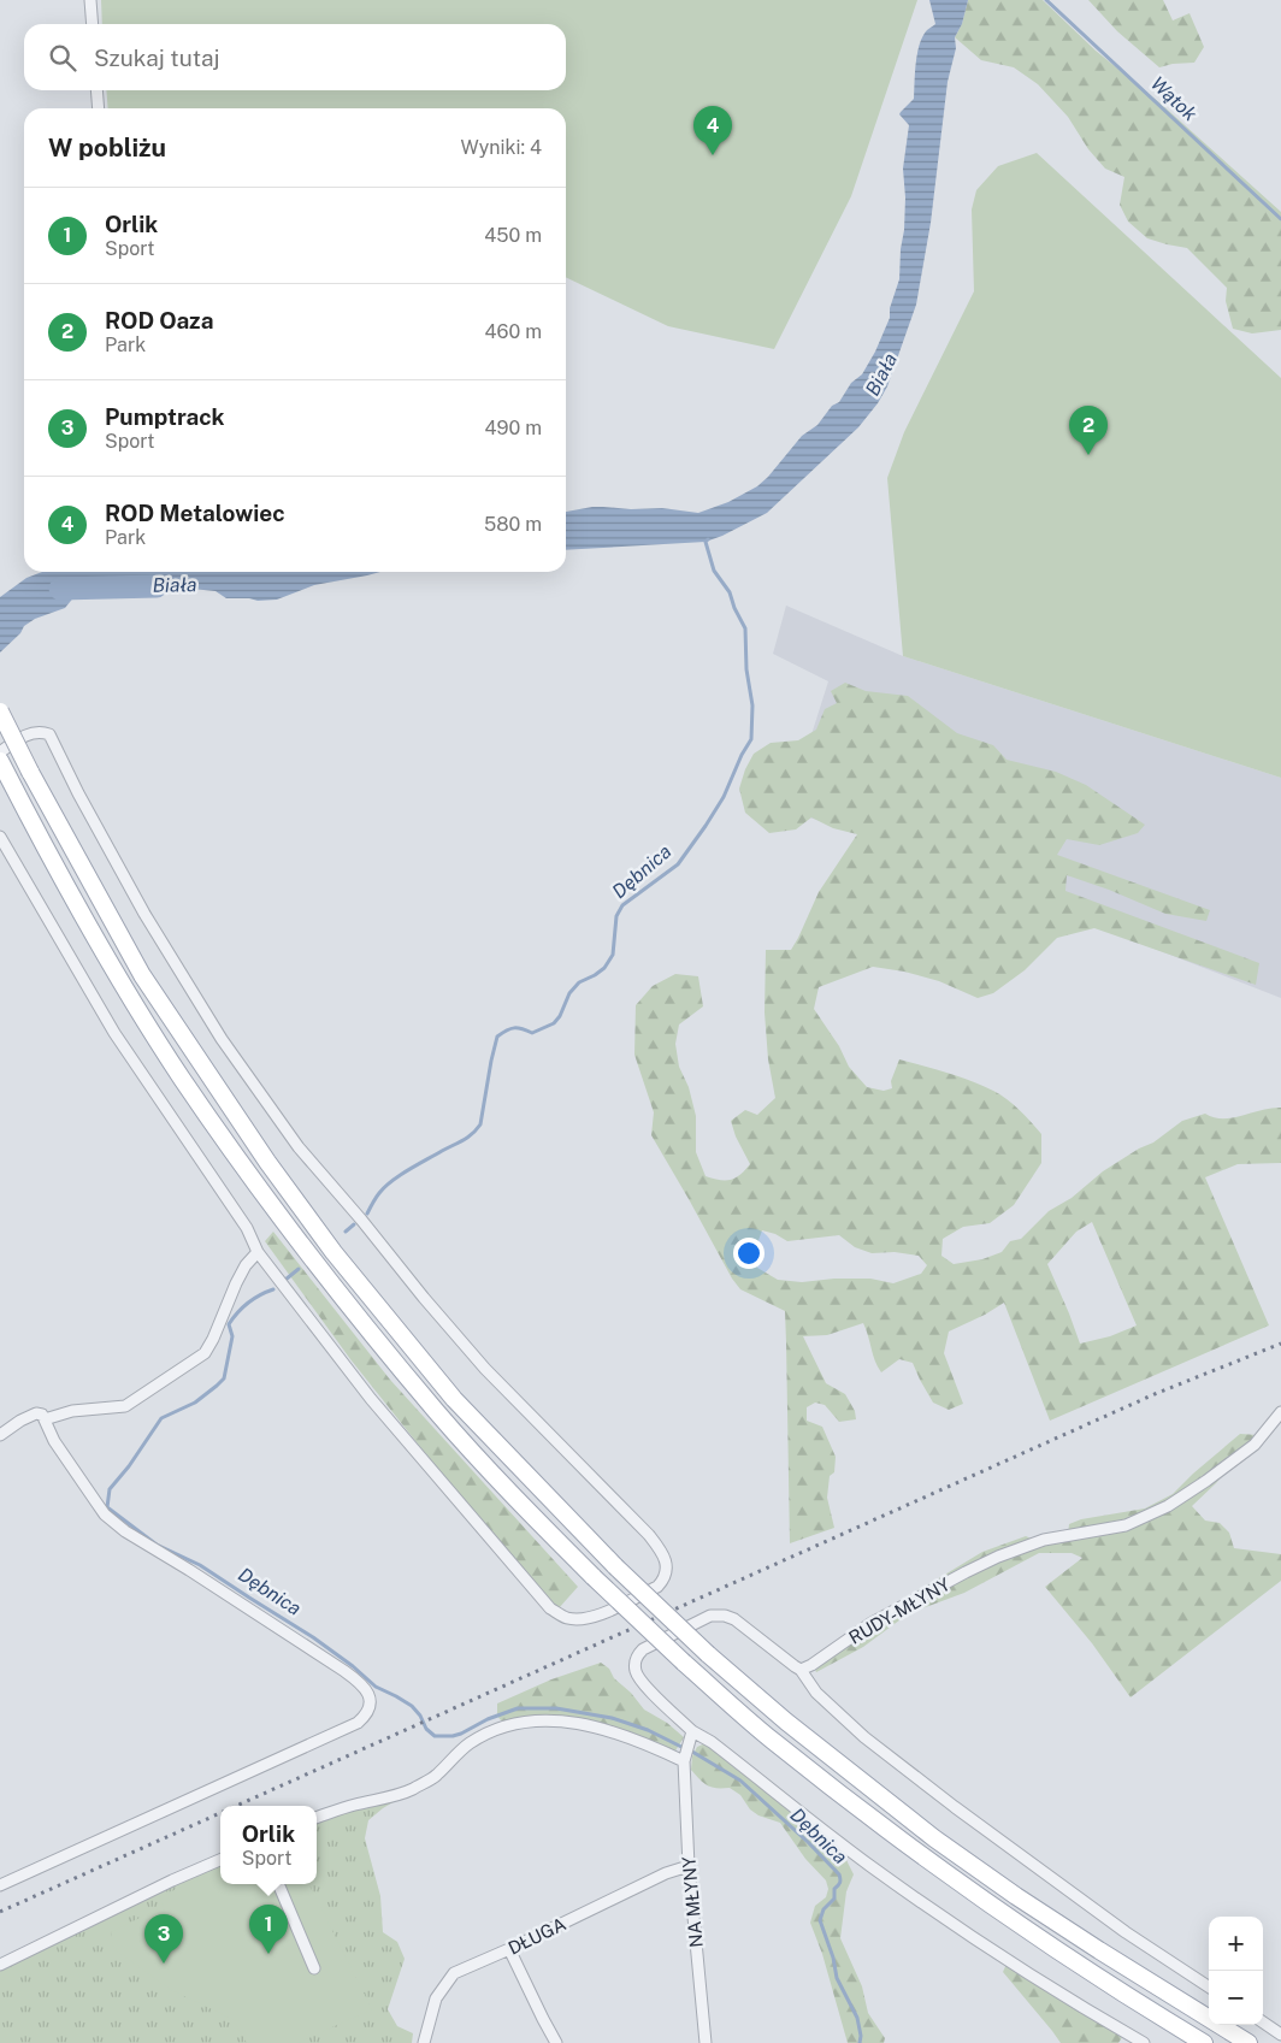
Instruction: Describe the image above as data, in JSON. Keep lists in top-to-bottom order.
{
  "streets": {
    "street": ["RUDY-MŁYNY", "NA MŁYNY", "DŁUGA"]
  },
  "crossings": [
    ["NA MŁYNY", "DŁUGA"]
  ],
  "water": ["Wątok", "Biała", "Dębnica"],
  "page": {
    "search": "Szukaj tutaj",
    "pins": [
      "4",
      "2",
      "1",
      "3"
    ],
    "heading": ["W pobliżu", "Wyniki: 4"],
    "list": [
      {
        "mark": "1",
        "name": "Orlik",
        "note": "Sport",
        "value": "450 m"
      },
      {
        "mark": "2",
        "name": "ROD Oaza",
        "note": "Park",
        "value": "460 m"
      },
      {
        "mark": "3",
        "name": "Pumptrack",
        "note": "Sport",
        "value": "490 m"
      },
      {
        "mark": "4",
        "name": "ROD Metalowiec",
        "note": "Park",
        "value": "580 m"
      }
    ],
    "popup": ["Orlik", "Sport"],
    "map_buttons": ["+", "−"]
  }
}
